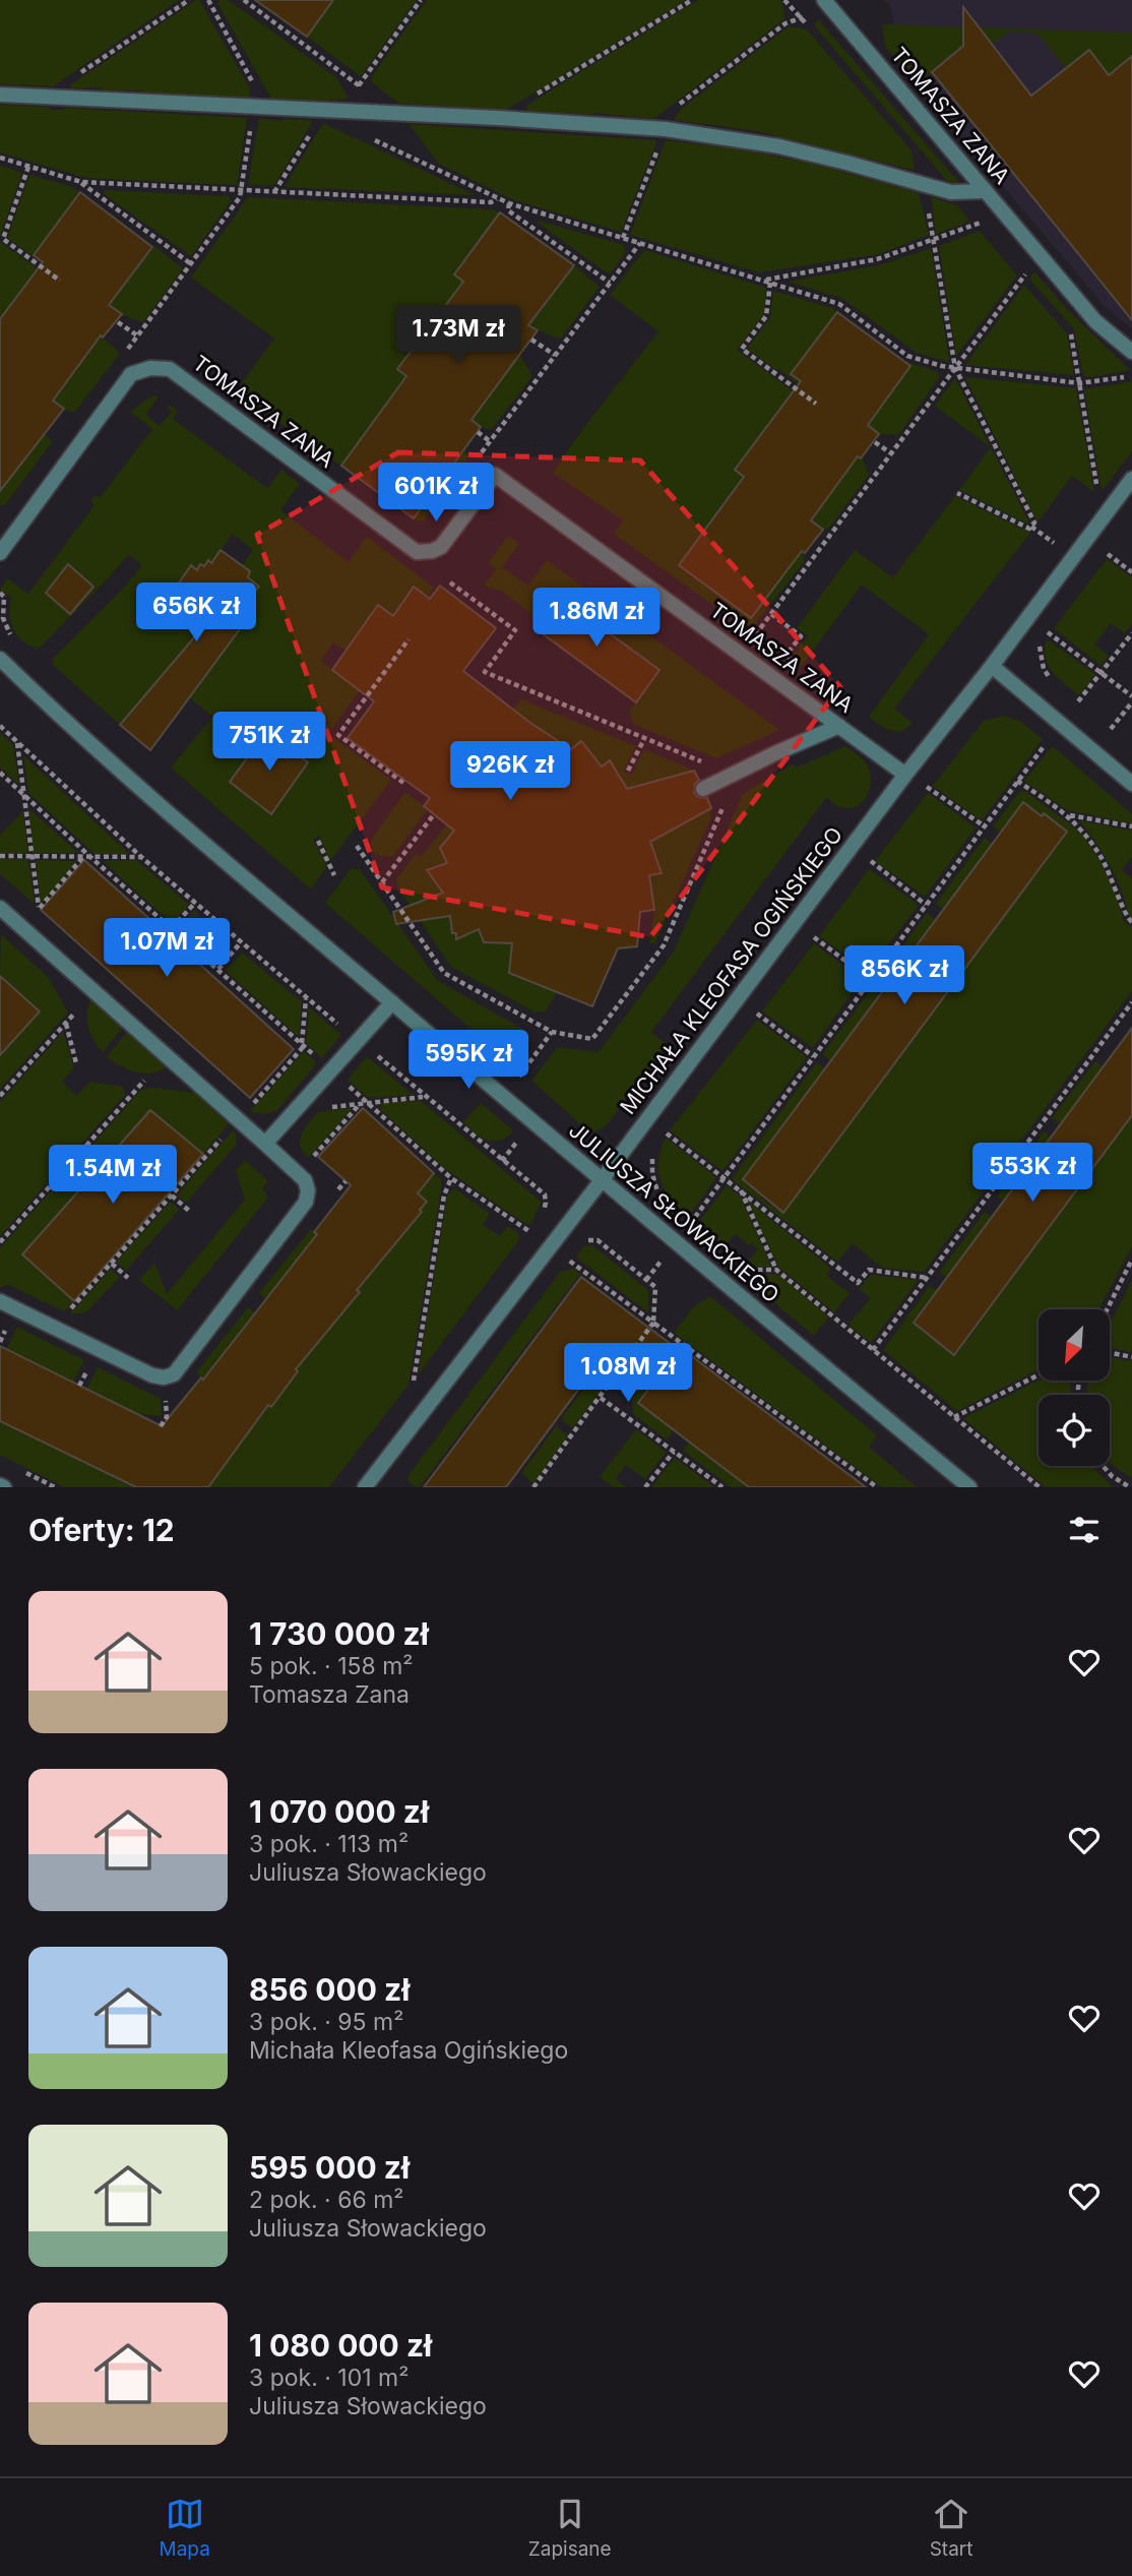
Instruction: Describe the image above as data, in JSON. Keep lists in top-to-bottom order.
{
  "streets": {
    "street": ["TOMASZA ZANA", "MICHAŁA KLEOFASA OGIŃSKIEGO", "JULIUSZA SŁOWACKIEGO"]
  },
  "crossings": [
    ["TOMASZA ZANA", "MICHAŁA KLEOFASA OGIŃSKIEGO"],
    ["MICHAŁA KLEOFASA OGIŃSKIEGO", "JULIUSZA SŁOWACKIEGO"]
  ],
  "north": "bottom left",
  "page": {
    "price": [
      "1.73M zł",
      "601K zł",
      "656K zł",
      "1.86M zł",
      "751K zł",
      "926K zł",
      "1.07M zł",
      "856K zł",
      "595K zł",
      "553K zł",
      "1.54M zł",
      "1.08M zł"
    ],
    "heading": "Oferty: 12",
    "list": [
      {
        "name": "1 730 000 zł",
        "note": "5 pok. · 158 m² · Tomasza Zana"
      },
      {
        "name": "1 070 000 zł",
        "note": "3 pok. · 113 m² · Juliusza Słowackiego"
      },
      {
        "name": "856 000 zł",
        "note": "3 pok. · 95 m² · Michała Kleofasa Ogińskiego"
      },
      {
        "name": "595 000 zł",
        "note": "2 pok. · 66 m² · Juliusza Słowackiego"
      },
      {
        "name": "1 080 000 zł",
        "note": "3 pok. · 101 m² · Juliusza Słowackiego"
      }
    ],
    "tabs": ["Mapa", "Zapisane", "Start"]
  }
}
